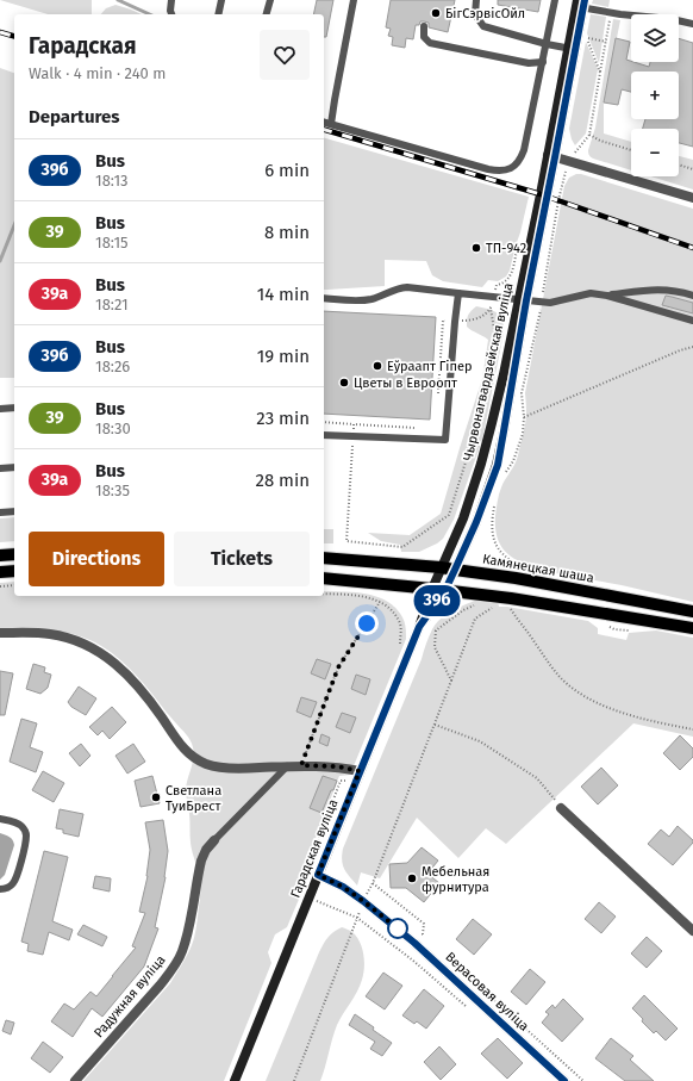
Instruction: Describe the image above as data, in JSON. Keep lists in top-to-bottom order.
{
  "streets": {
    "main road": [
      "Чырвонагвардзейская вуліца",
      "Камянецкая шаша",
      "Гарадская вуліца",
      "Верасовая вуліца"
    ],
    "street": ["Радужная вуліца"]
  },
  "crossings": [
    ["Чырвонагвардзейская вуліца", "Камянецкая шаша"],
    ["Чырвонагвардзейская вуліца", "Гарадская вуліца"],
    ["Гарадская вуліца", "Верасовая вуліца"]
  ],
  "places": [
    "БігСэрвісОйл",
    "ТП-942",
    "Еўраапт Гіпер",
    "Цветы в Евроопт",
    "Светлана ТуиБрест",
    "Мебельная фурнитура"
  ],
  "lines": ["bus line 39б"],
  "page": {
    "on_map": "39б",
    "map_buttons": ["+", "−"],
    "heading": [
      ["Гарадская", "Walk · 4 min · 240 m"],
      "Departures"
    ],
    "list": [
      {
        "mark": "39б",
        "name": "Bus",
        "note": "18:13",
        "value": "6 min"
      },
      {
        "mark": "39",
        "name": "Bus",
        "note": "18:15",
        "value": "8 min"
      },
      {
        "mark": "39а",
        "name": "Bus",
        "note": "18:21",
        "value": "14 min"
      },
      {
        "mark": "39б",
        "name": "Bus",
        "note": "18:26",
        "value": "19 min"
      },
      {
        "mark": "39",
        "name": "Bus",
        "note": "18:30",
        "value": "23 min"
      },
      {
        "mark": "39а",
        "name": "Bus",
        "note": "18:35",
        "value": "28 min"
      }
    ],
    "buttons": ["Directions", "Tickets"]
  }
}
